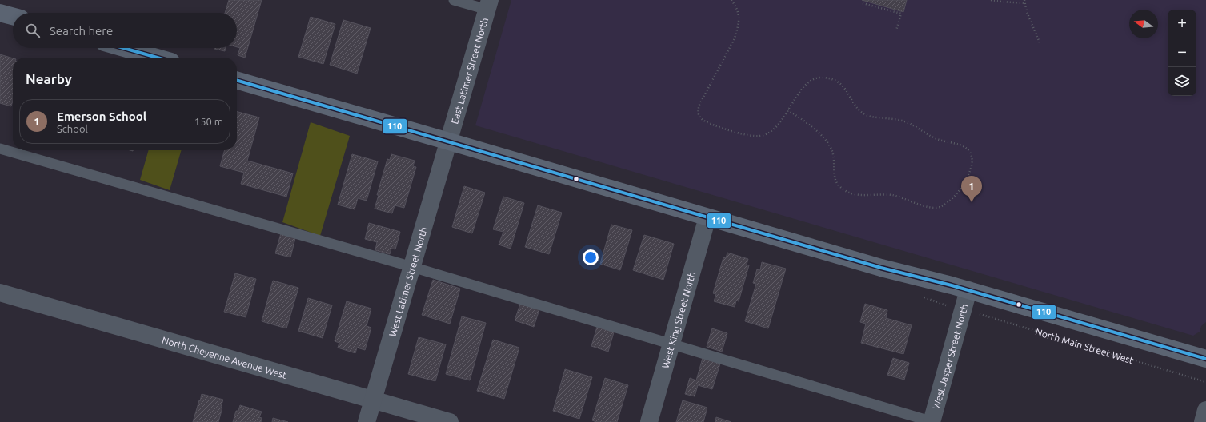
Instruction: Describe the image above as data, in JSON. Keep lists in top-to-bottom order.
{
  "streets": {
    "street": [
      "East Latimer Street North",
      "West Latimer Street North",
      "West King Street North",
      "West Jasper Street North",
      "North Cheyenne Avenue West"
    ],
    "path": ["North Main Street West"]
  },
  "crossings": [
    ["East Latimer Street North", "West Latimer Street North"],
    ["West Latimer Street North", "North Cheyenne Avenue West"],
    ["North Main Street West", "West Jasper Street North"]
  ],
  "lines": ["transit line 110"],
  "north": "left",
  "page": {
    "map_buttons": ["+", "−"],
    "search": "Search here",
    "heading": "Nearby",
    "list": [
      {
        "mark": "1",
        "name": "Emerson School",
        "note": "School",
        "value": "150 m"
      }
    ],
    "pins": "1"
  }
}
